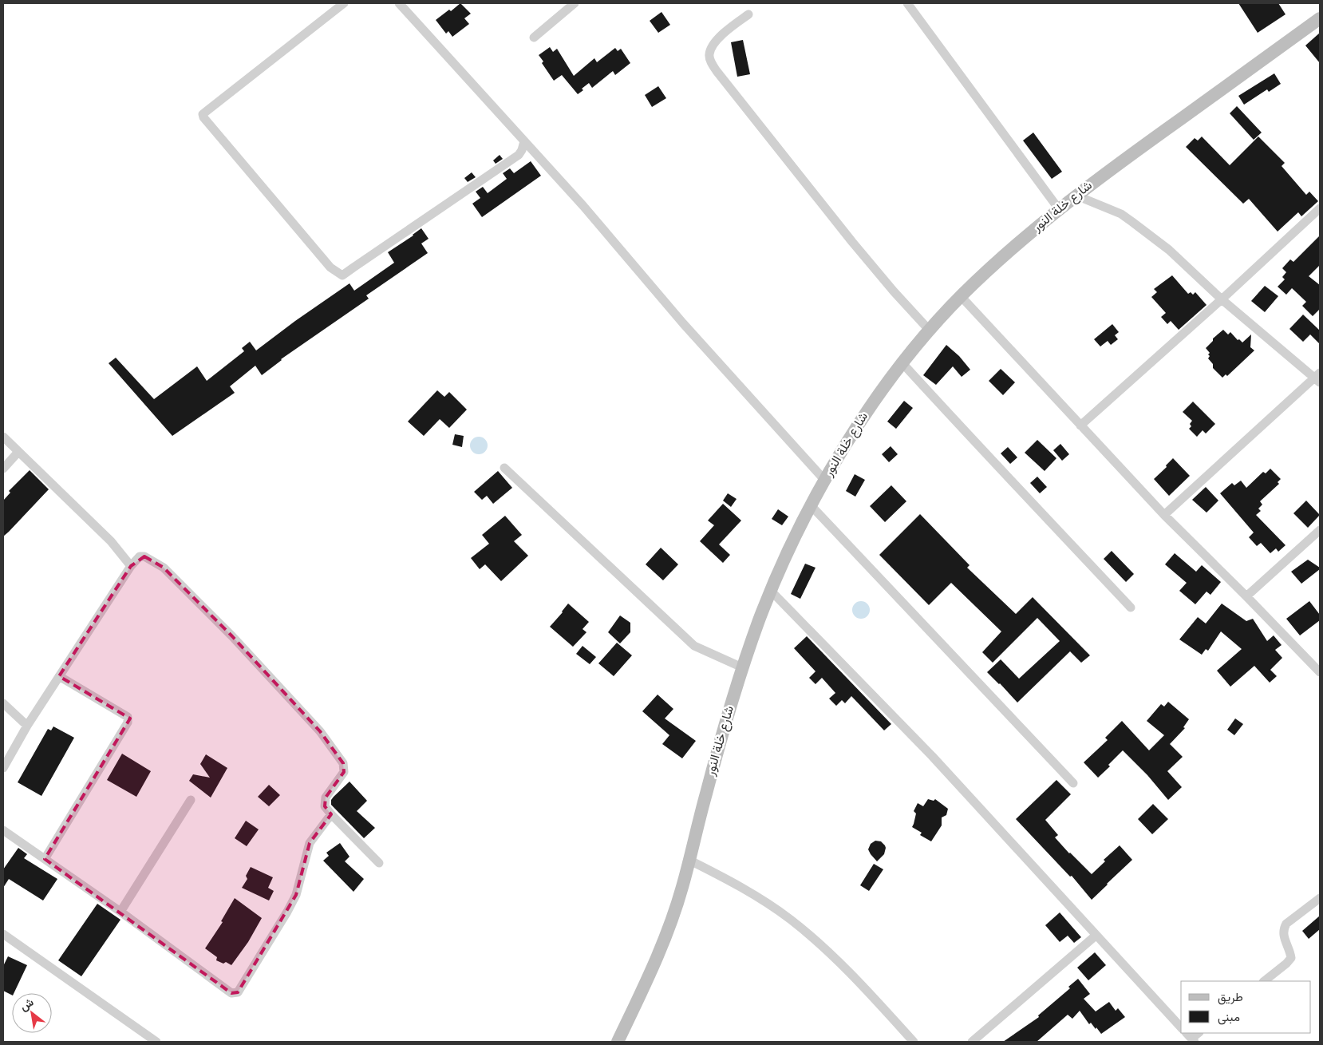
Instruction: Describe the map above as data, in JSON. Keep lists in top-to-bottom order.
{
  "streets": {
    "street": ["شارع خلة النور"]
  },
  "legend": ["طريق", "مبنى"],
  "north": "top left"
}
